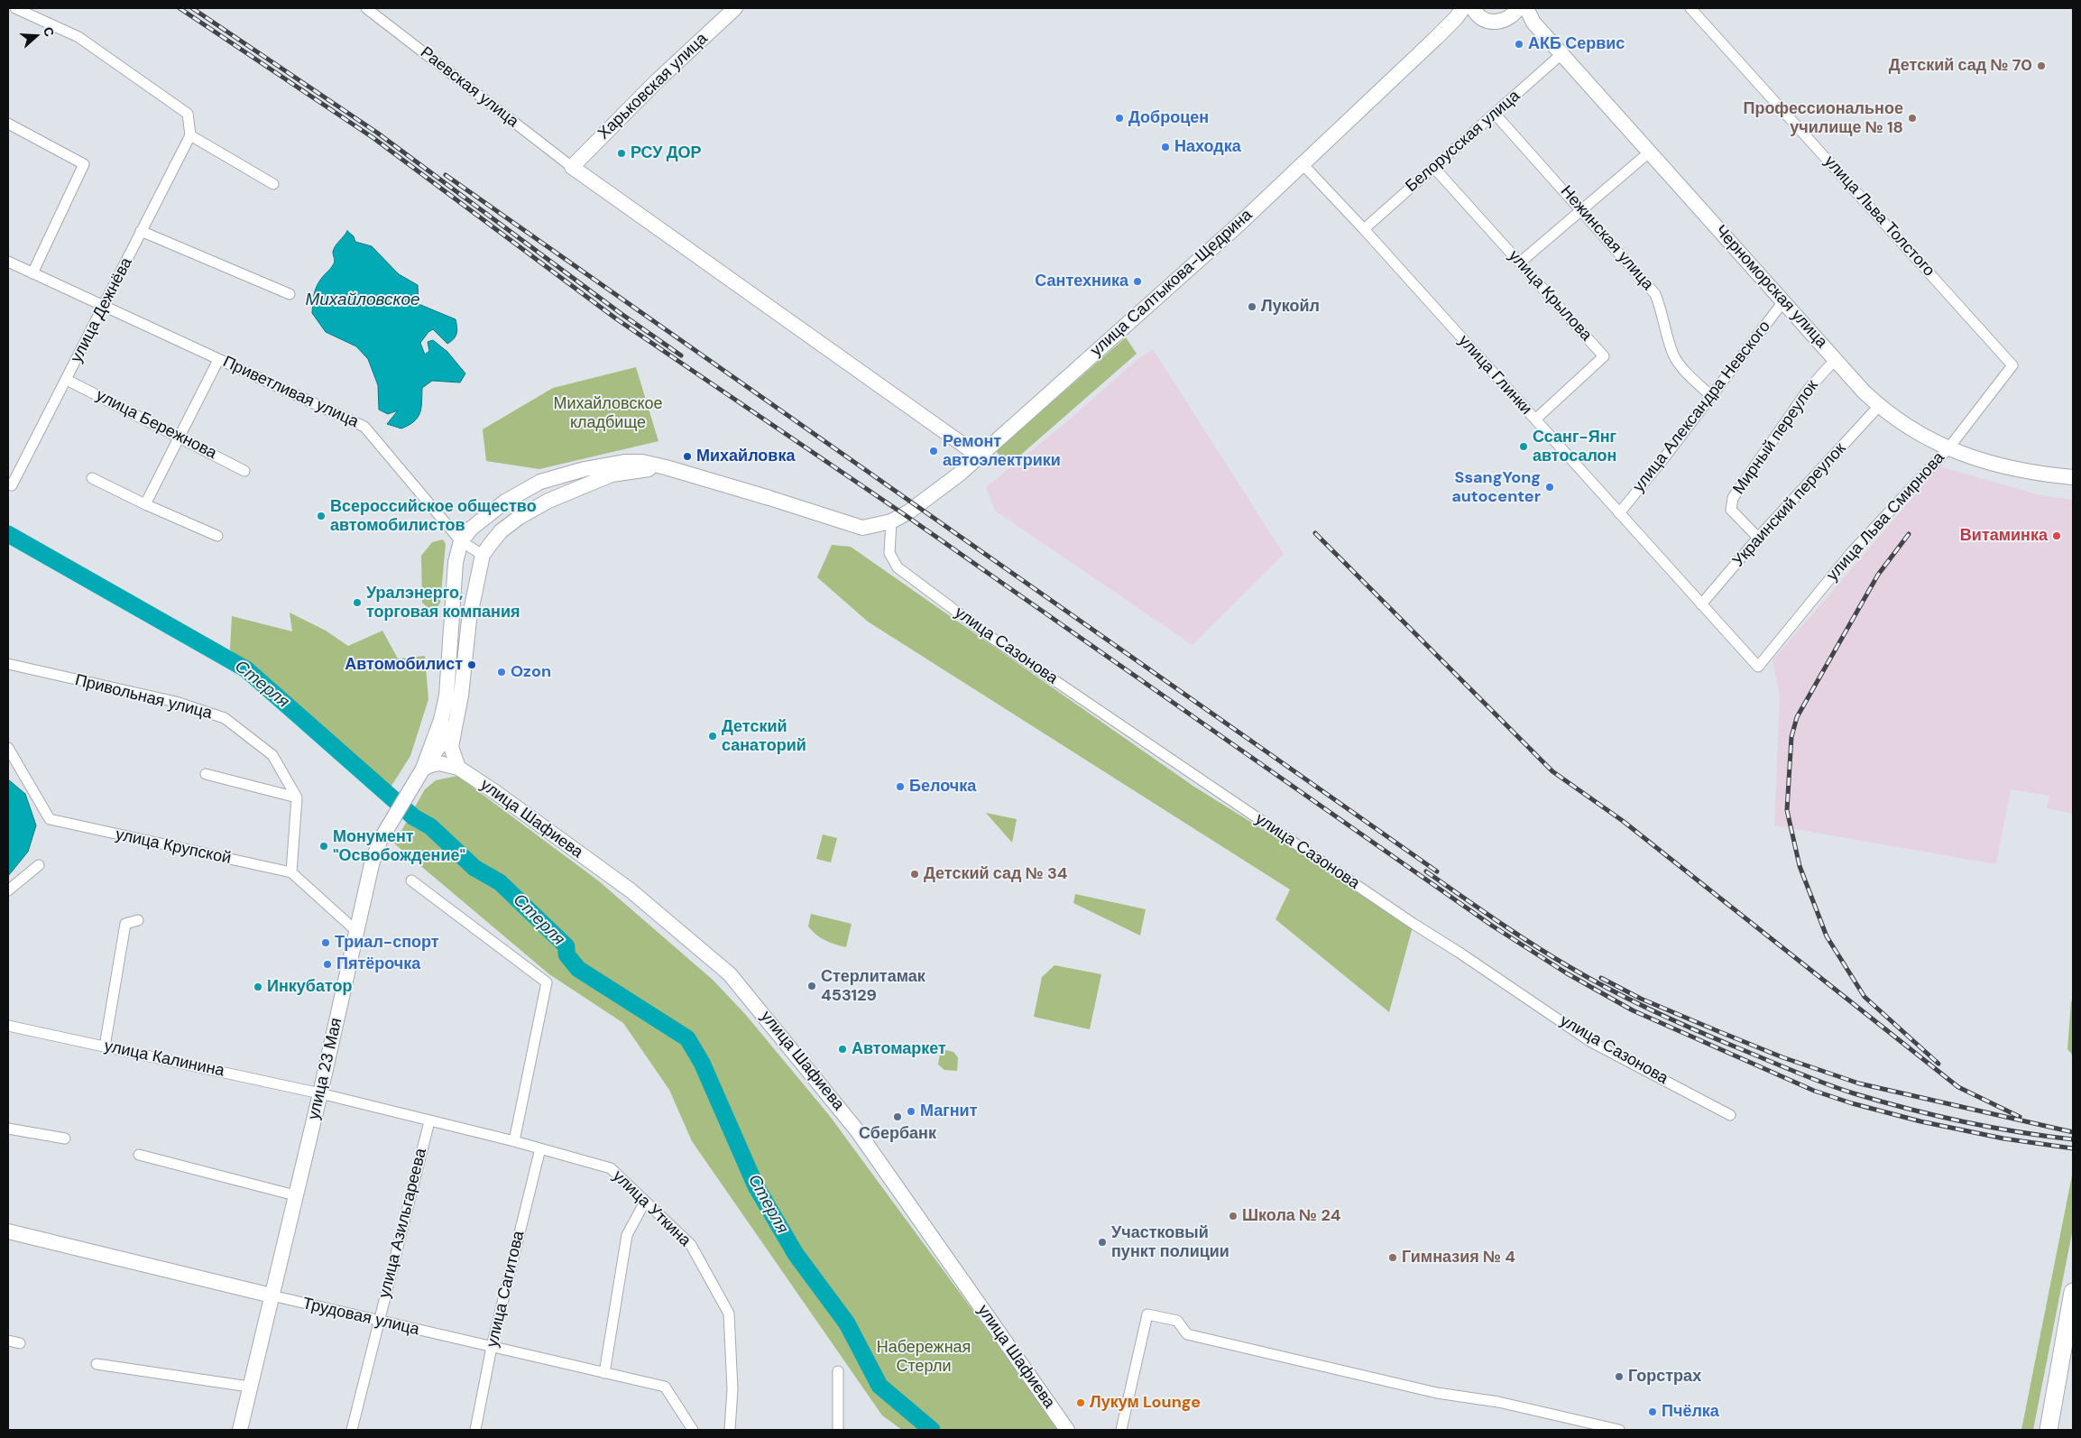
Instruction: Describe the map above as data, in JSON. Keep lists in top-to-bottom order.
{
  "streets": {
    "main road": [
      "Харьковская улица",
      "улица Салтыкова-Щедрина",
      "Черноморская улица",
      "улица Шафиева",
      "улица 23 Мая",
      "Трудовая улица"
    ],
    "street": [
      "Раевская улица",
      "Белорусская улица",
      "улица Льва Толстого",
      "Нежинская улица",
      "улица Крылова",
      "улица Дежнёва",
      "улица Глинки",
      "Приветливая улица",
      "улица Александра Невского",
      "улица Бережнова",
      "Мирный переулок",
      "Украинский переулок",
      "улица Льва Смирнова",
      "улица Сазонова",
      "Привольная улица",
      "улица Крупской",
      "улица Калинина",
      "улица Уткина",
      "улица Азильгареева",
      "улица Сагитова"
    ]
  },
  "crossings": [
    ["Харьковская улица", "Раевская улица"],
    ["Белорусская улица", "Нежинская улица"],
    ["Белорусская улица", "Черноморская улица"],
    ["Белорусская улица", "улица Крылова"],
    ["Белорусская улица", "улица Глинки"],
    ["улица Льва Толстого", "улица Льва Смирнова"],
    ["Нежинская улица", "улица Александра Невского"],
    ["улица Салтыкова-Щедрина", "Черноморская улица"],
    ["улица Салтыкова-Щедрина", "улица Глинки"],
    ["улица Салтыкова-Щедрина", "улица Сазонова"],
    ["Черноморская улица", "улица Александра Невского"],
    ["Черноморская улица", "Мирный переулок"],
    ["Черноморская улица", "Украинский переулок"],
    ["Черноморская улица", "улица Льва Смирнова"],
    ["улица Крылова", "улица Глинки"],
    ["улица Дежнёва", "Приветливая улица"],
    ["улица Дежнёва", "улица Бережнова"],
    ["улица Глинки", "улица Александра Невского"],
    ["улица Глинки", "Украинский переулок"],
    ["улица Глинки", "улица Льва Смирнова"],
    ["Мирный переулок", "Украинский переулок"],
    ["улица Крупской", "улица 23 Мая"],
    ["улица Калинина", "улица 23 Мая"],
    ["улица Калинина", "улица Уткина"],
    ["улица 23 Мая", "улица Уткина"],
    ["улица 23 Мая", "Трудовая улица"],
    ["улица Уткина", "улица Азильгареева"],
    ["улица Уткина", "улица Сагитова"],
    ["улица Азильгареева", "Трудовая улица"],
    ["улица Сагитова", "Трудовая улица"]
  ],
  "water": ["Михайловское", "Стерля"],
  "parks": ["Михайловское кладбище", "Набережная Стерли"],
  "places": [
    "АКБ Сервис",
    "Детский сад № 70",
    "Доброцен",
    "Профессиональное училище № 18",
    "Находка",
    "РСУ ДОР",
    "Сантехника",
    "Лукойл",
    "Ссанг-Янг автосалон",
    "Ремонт автоэлектрики",
    "Михайловка",
    "SsangYong autocenter",
    "Всероссийское общество автомобилистов",
    "Витаминка",
    "Уралэнерго, торговая компания",
    "Автомобилист",
    "Ozon",
    "Детский санаторий",
    "Белочка",
    "Монумент \"Освобождение\"",
    "Детский сад № 34",
    "Триал-спорт",
    "Пятёрочка",
    "Стерлитамак 453129",
    "Инкубатор",
    "Автомаркет",
    "Магнит",
    "Сбербанк",
    "Школа № 24",
    "Участковый пункт полиции",
    "Гимназия № 4",
    "Горстрах",
    "Лукум Lounge",
    "Пчёлка"
  ],
  "north": "right"
}
